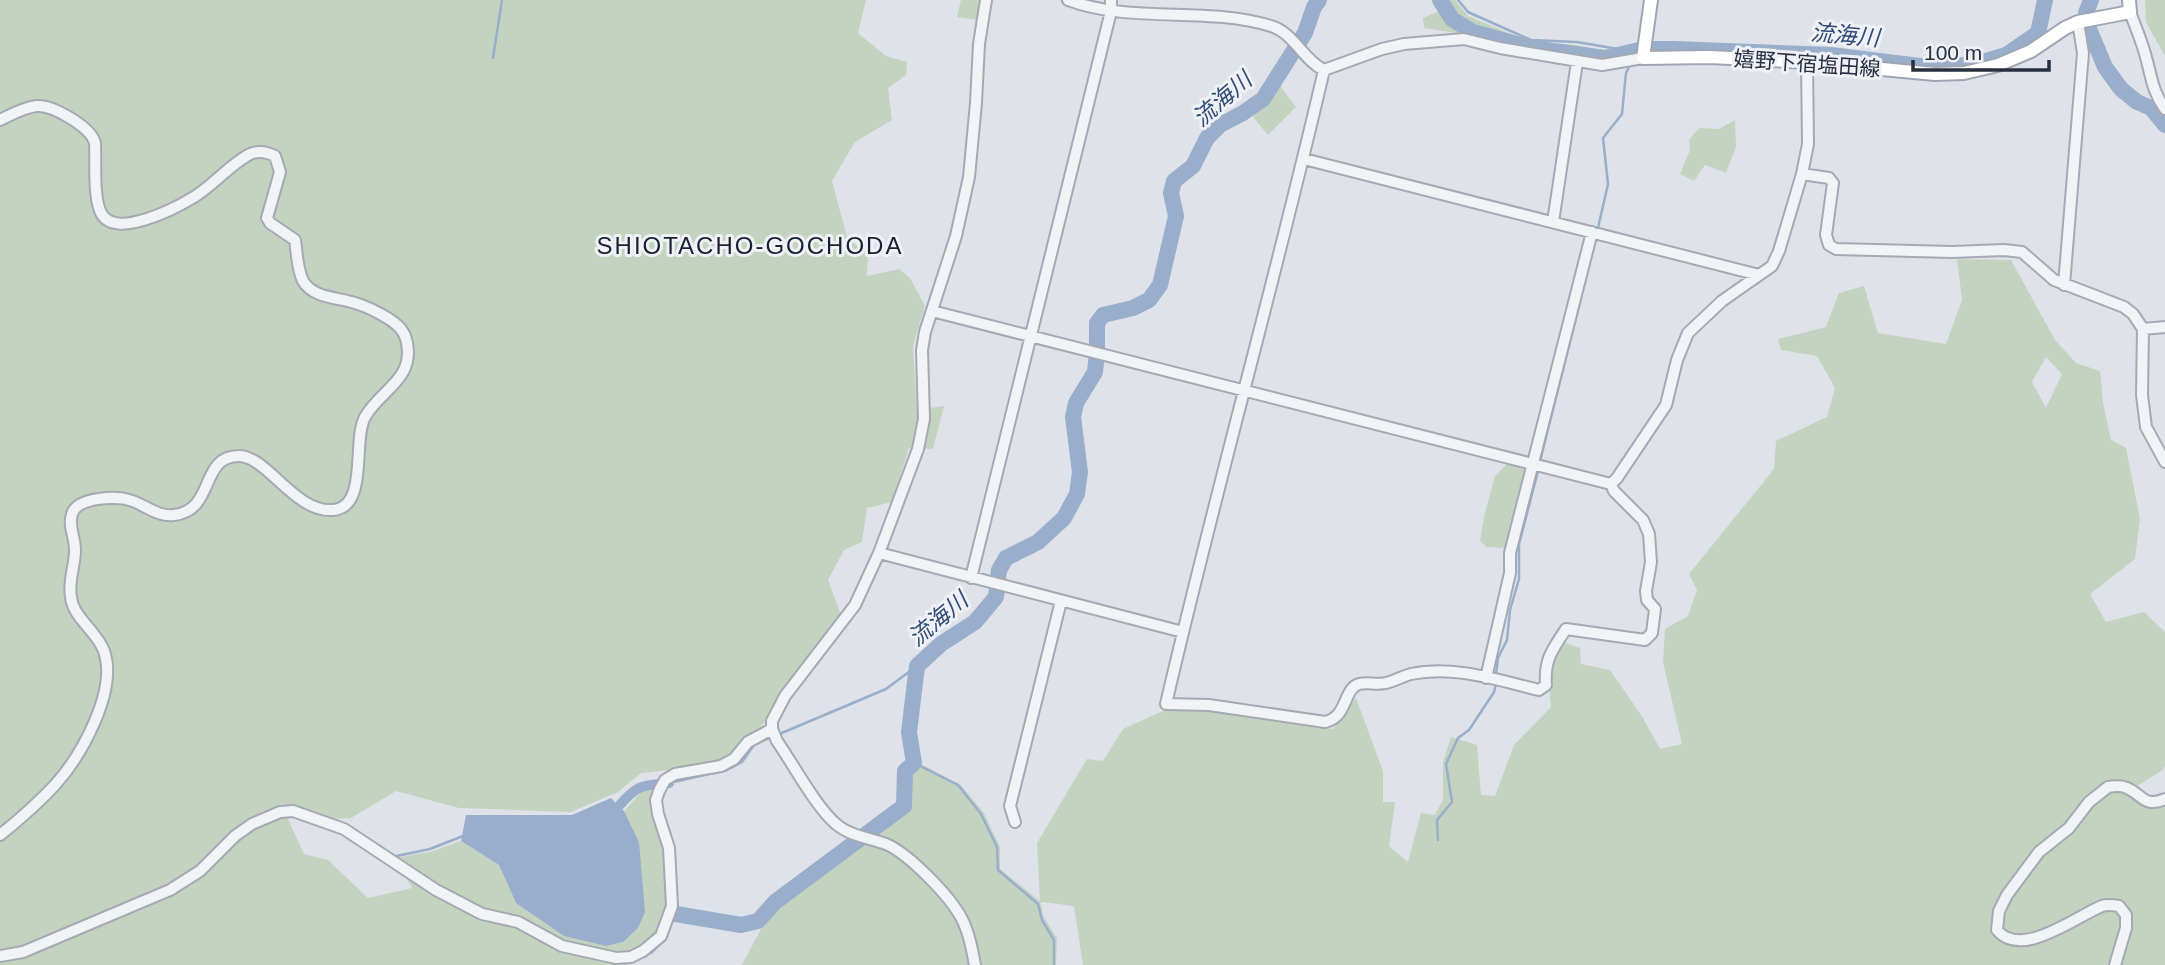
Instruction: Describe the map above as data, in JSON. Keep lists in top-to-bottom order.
{
  "streets": {
    "main road": ["嬉野下宿塩田線"]
  },
  "districts": ["SHIOTACHO-GOCHODA"],
  "water": ["流海川"],
  "scale_bar": "100 m"
}
